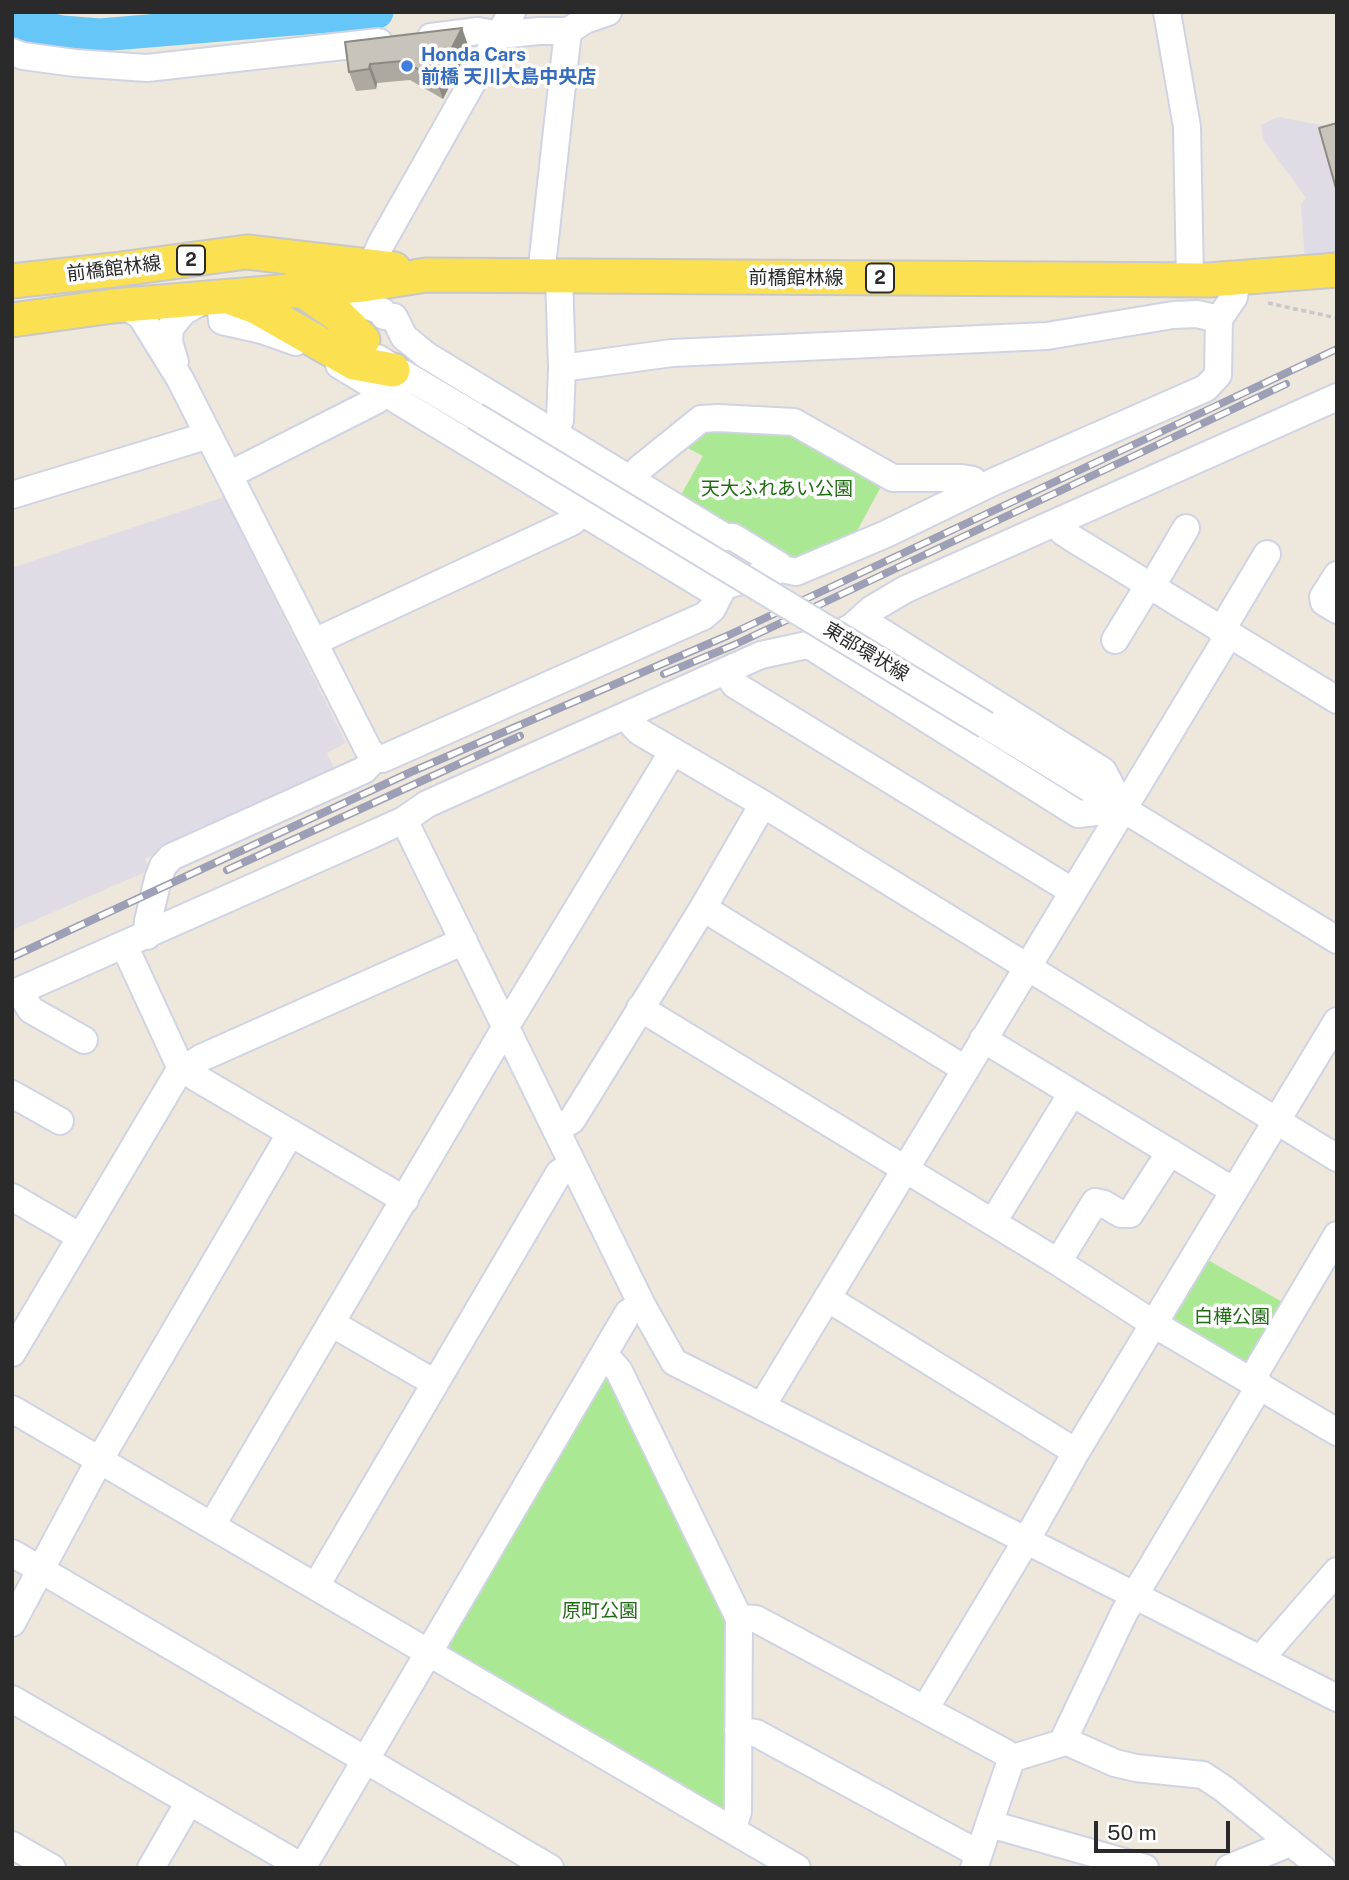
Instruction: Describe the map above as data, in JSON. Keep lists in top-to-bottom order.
{
  "streets": {
    "main road": ["2", "前橋館林線"],
    "street": ["東部環状線"]
  },
  "parks": ["天大ふれあい公園", "白樺公園", "原町公園"],
  "places": ["Honda Cars 前橋 天川大島中央店"],
  "scale_bar": "50 m"
}
